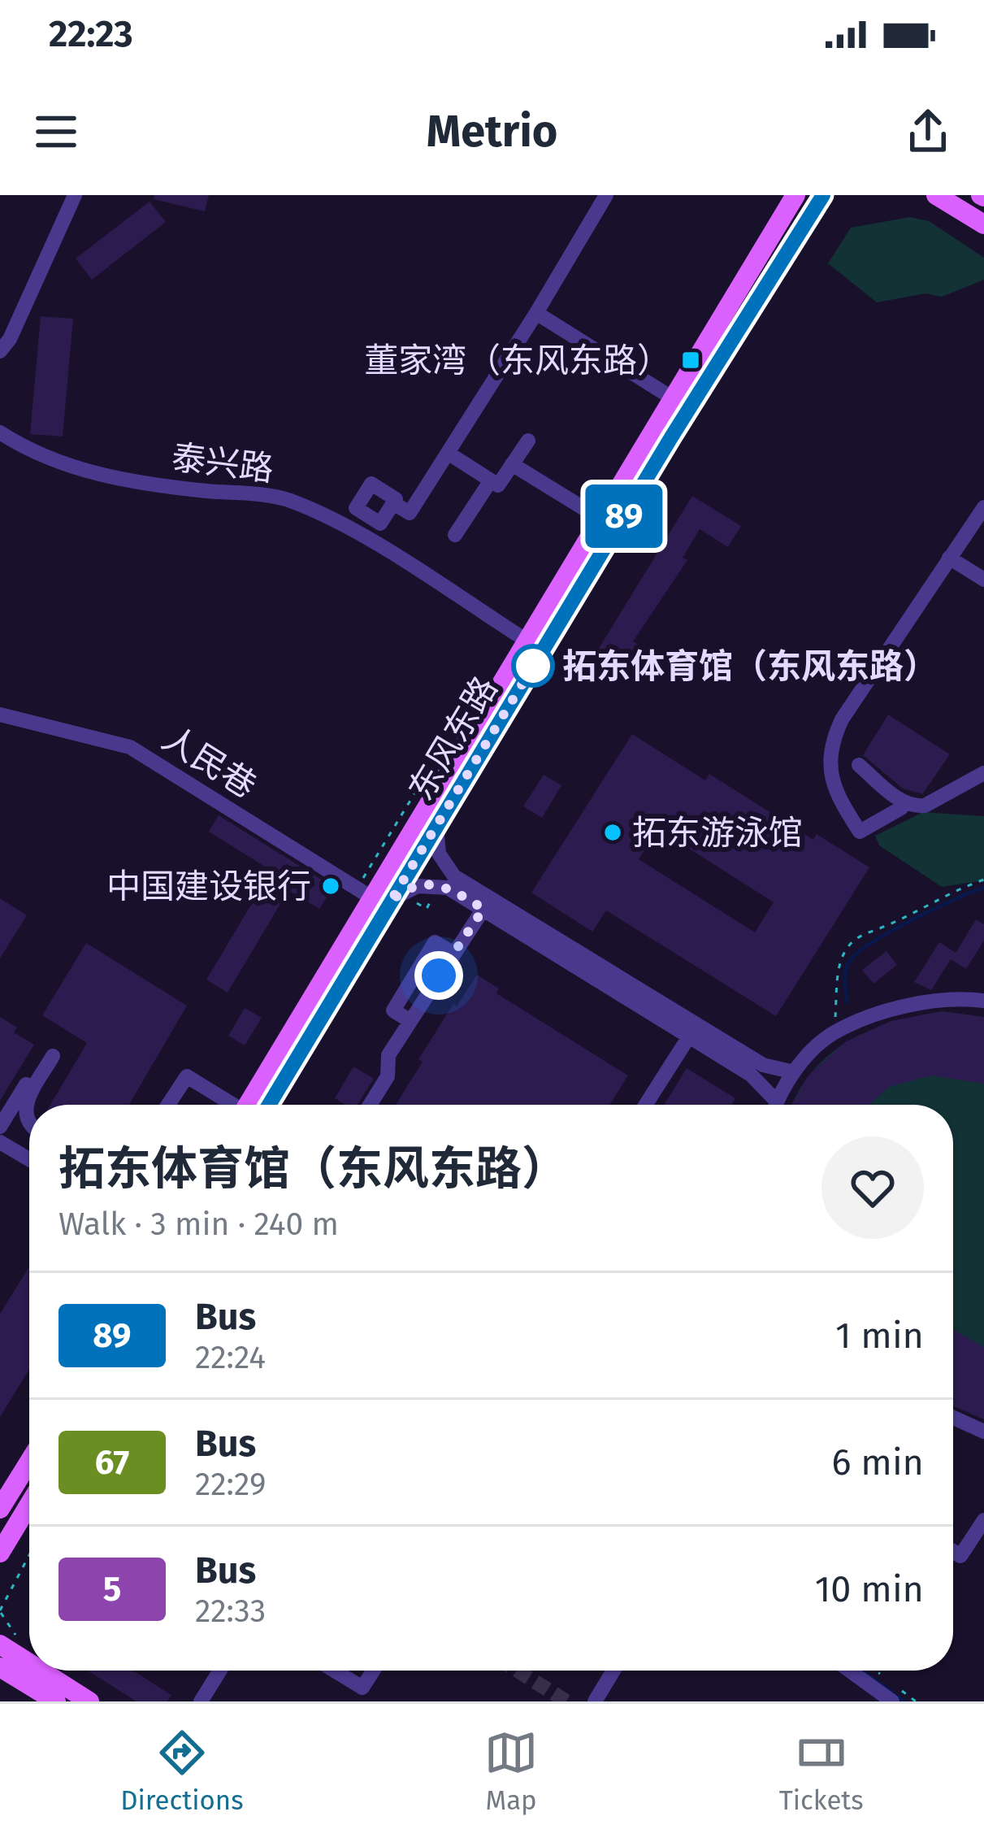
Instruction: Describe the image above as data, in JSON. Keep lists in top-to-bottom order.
{
  "streets": {
    "main road": ["东风东路"],
    "street": ["泰兴路", "人民巷"]
  },
  "crossings": [
    ["泰兴路", "东风东路"],
    ["东风东路", "人民巷"]
  ],
  "places": {
    "transit": ["董家湾（东风东路）"],
    "other": ["拓东体育馆（东风东路）", "拓东游泳馆", "中国建设银行"]
  },
  "lines": ["bus line 89"],
  "page": {
    "status": "22:23",
    "header": "Metrio",
    "on_map": "89",
    "heading": ["拓东体育馆（东风东路）", "Walk · 3 min · 240 m"],
    "list": [
      {
        "mark": "89",
        "name": "Bus",
        "note": "22:24",
        "value": "1 min"
      },
      {
        "mark": "67",
        "name": "Bus",
        "note": "22:29",
        "value": "6 min"
      },
      {
        "mark": "5",
        "name": "Bus",
        "note": "22:33",
        "value": "10 min"
      }
    ],
    "tabs": ["Directions", "Map", "Tickets"]
  }
}
